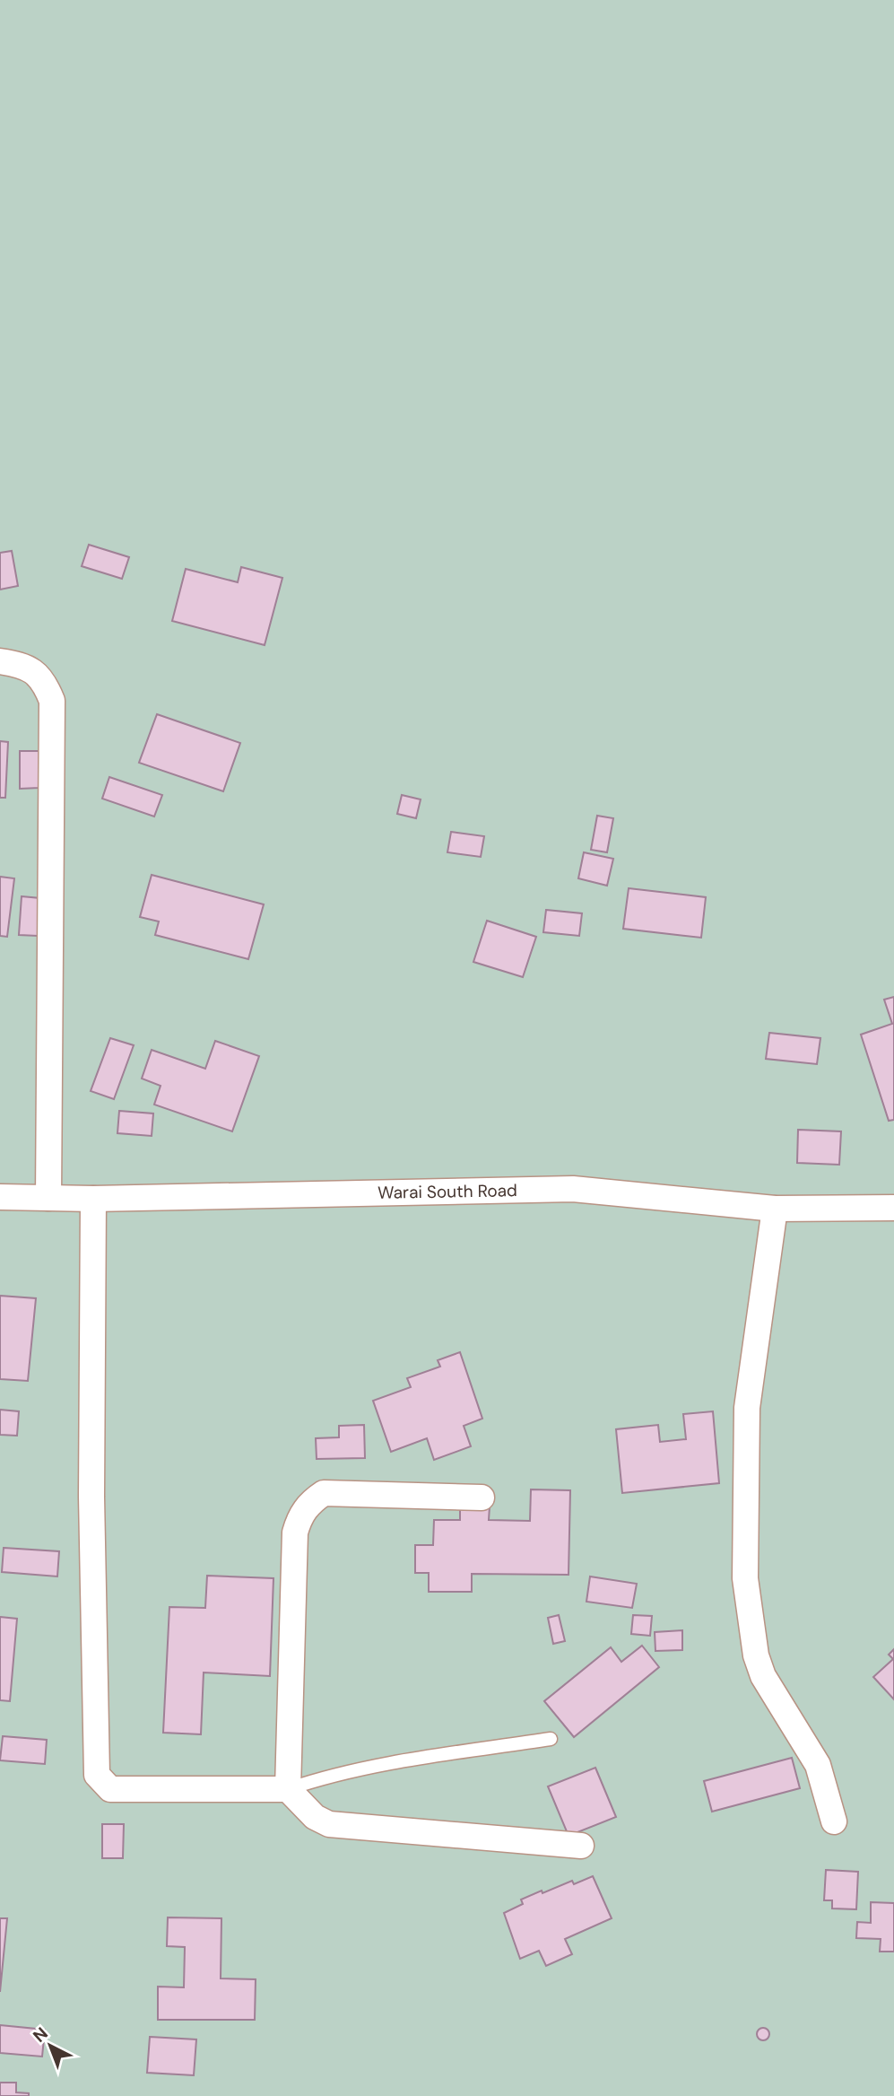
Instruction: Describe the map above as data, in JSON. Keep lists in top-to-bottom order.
{
  "streets": {
    "street": ["Warai South Road"]
  },
  "north": "top left"
}
